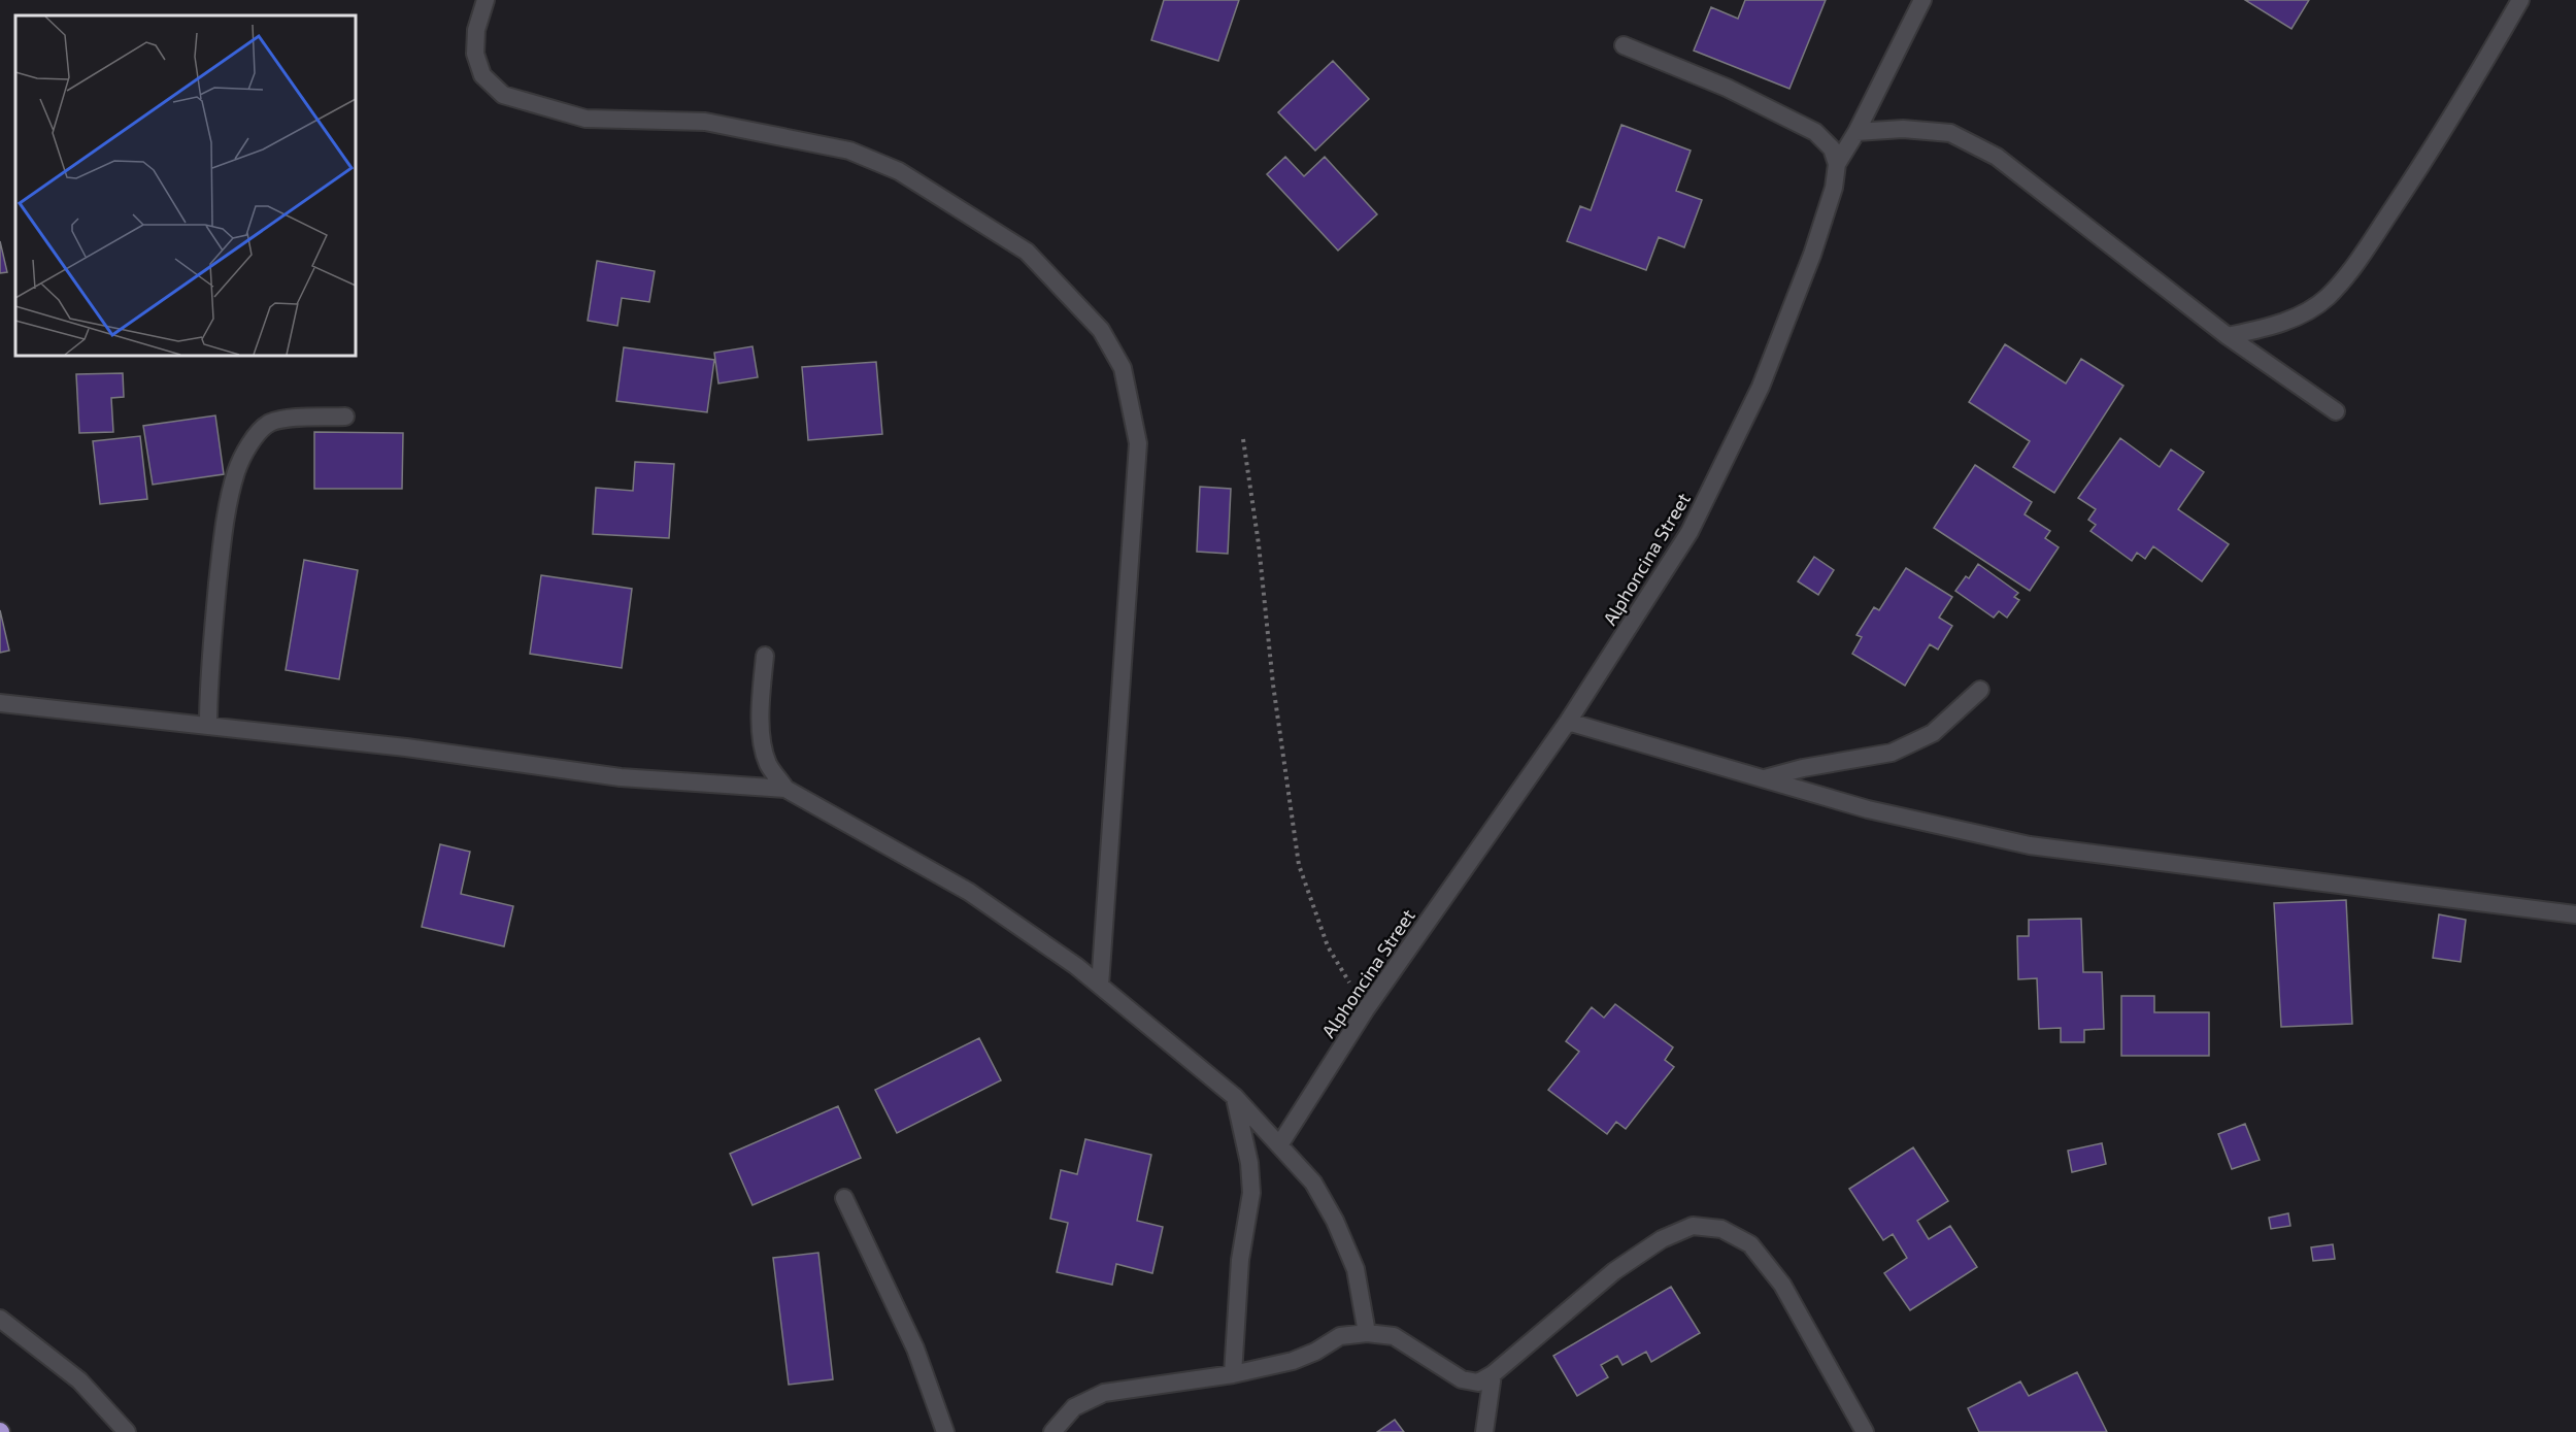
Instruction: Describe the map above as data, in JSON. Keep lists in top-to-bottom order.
{
  "streets": {
    "street": ["Alphoncina Street"]
  }
}
